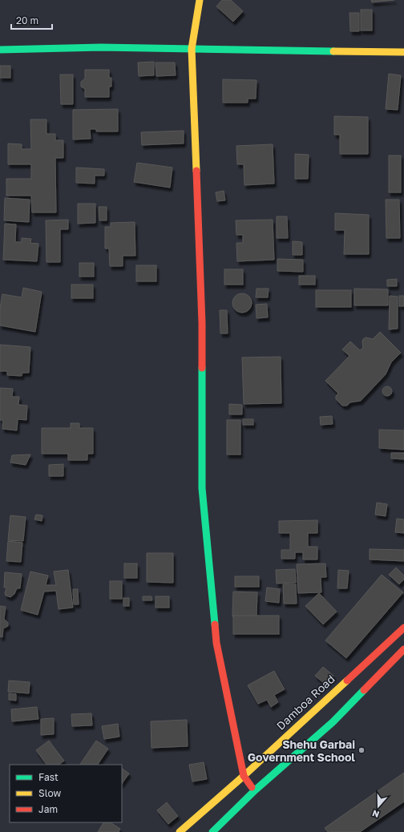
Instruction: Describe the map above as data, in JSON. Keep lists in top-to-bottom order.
{
  "streets": {
    "street": ["Damboa Road"]
  },
  "places": ["Shehu Garbai Government School"],
  "legend": ["Fast", "Slow", "Jam"],
  "scale_bar": "20 m",
  "north": "bottom"
}
